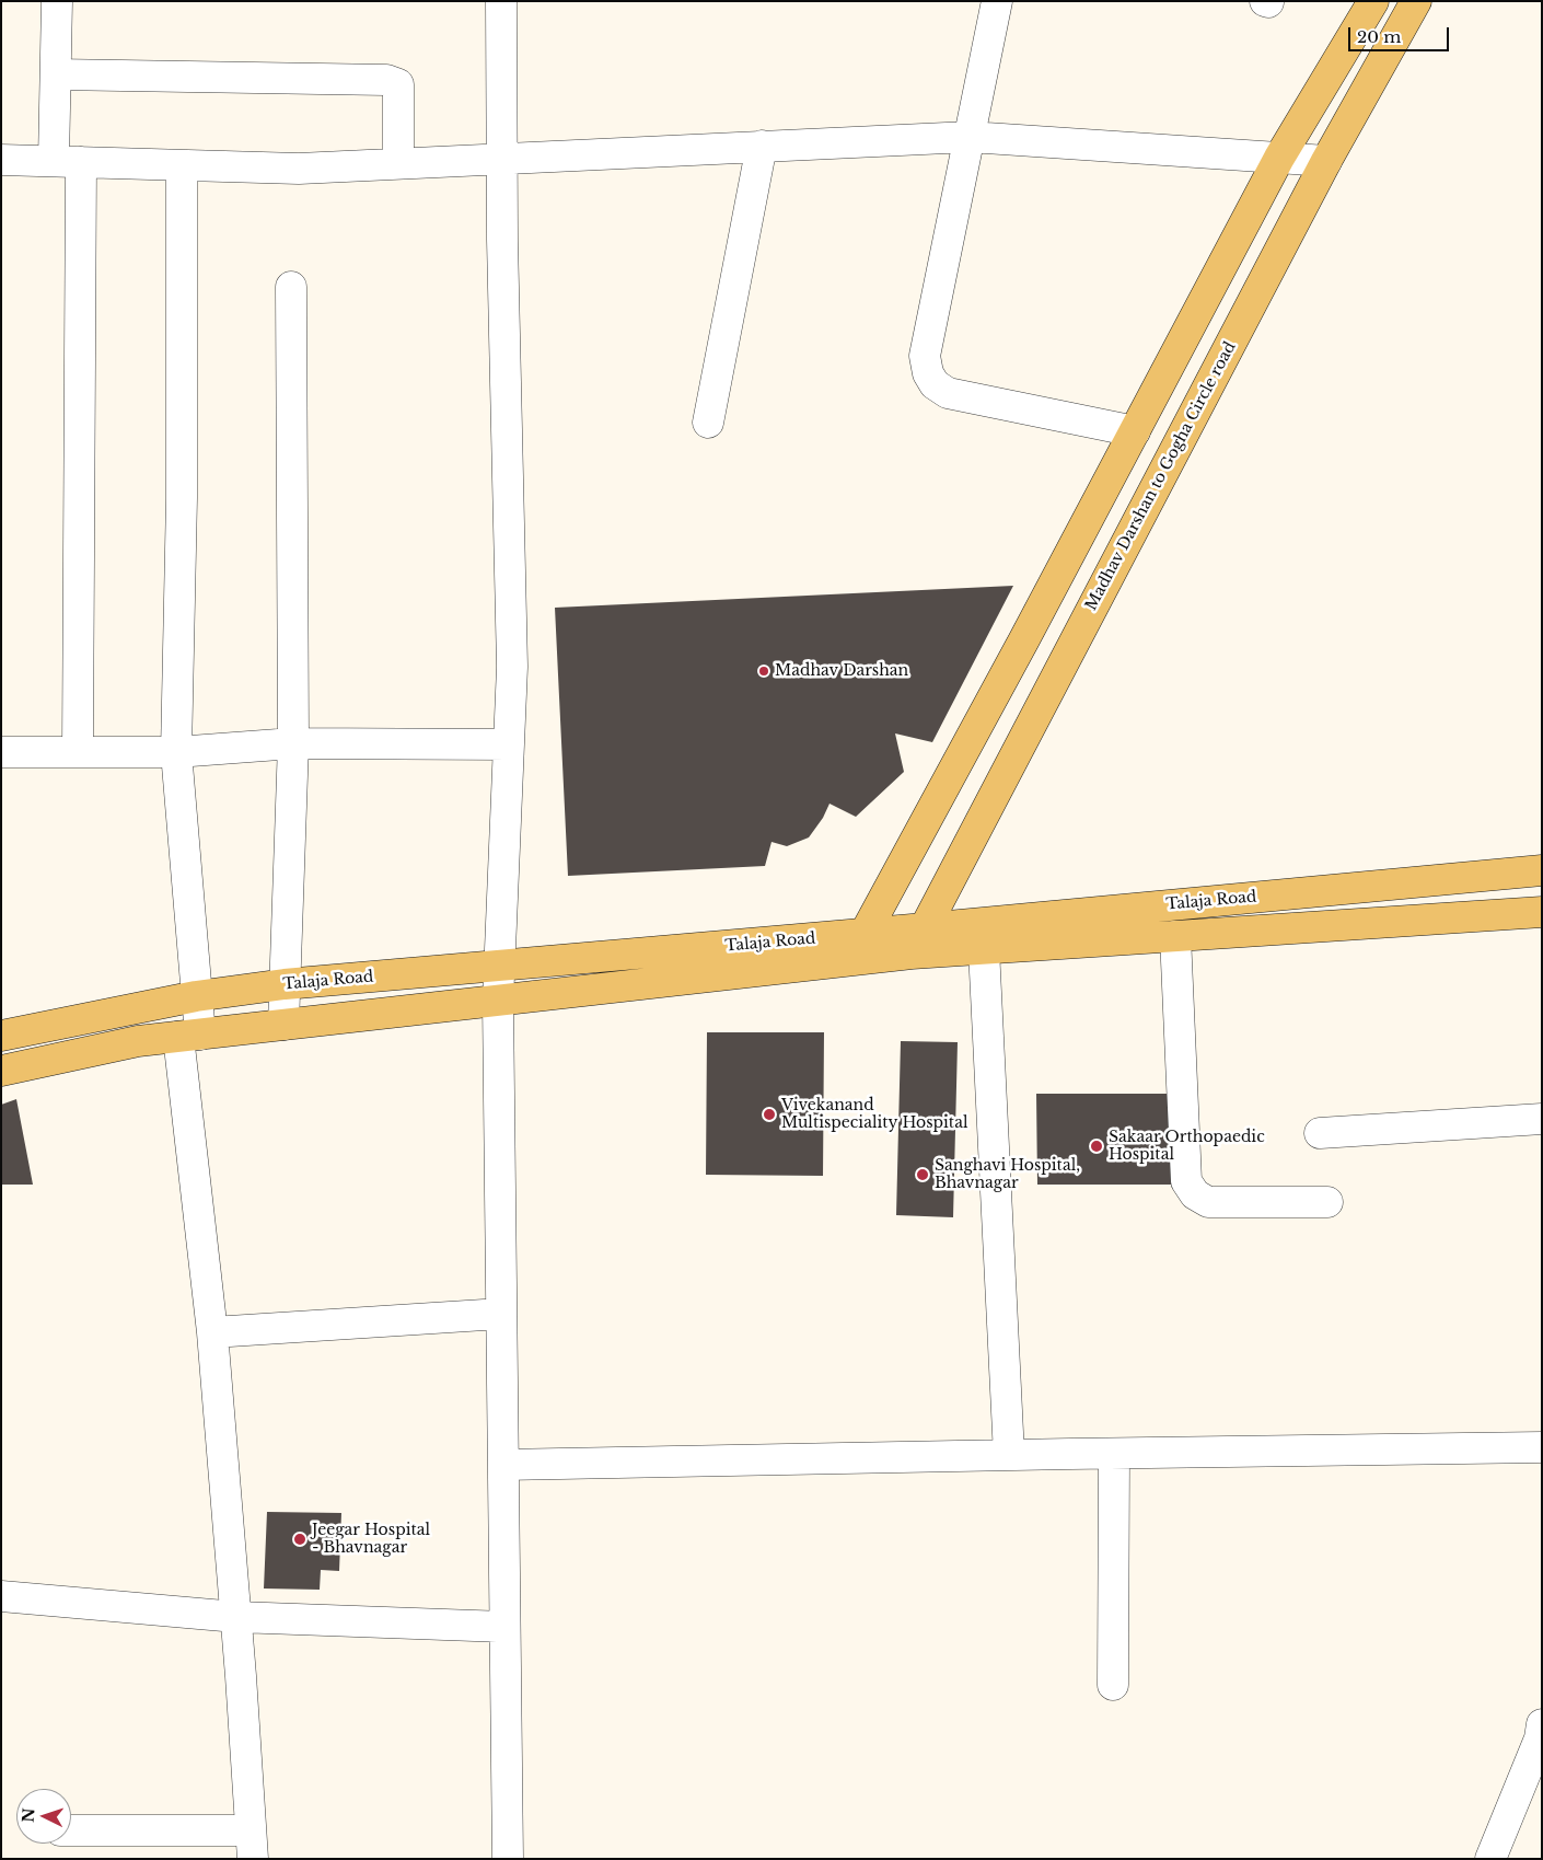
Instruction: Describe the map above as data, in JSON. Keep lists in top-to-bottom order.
{
  "streets": {
    "main road": ["Madhav Darshan to Gogha Circle road", "Talaja Road"]
  },
  "crossings": [
    ["Madhav Darshan to Gogha Circle road", "Talaja Road"]
  ],
  "places": [
    "Madhav Darshan",
    "Vivekanand Multispeciality Hospital",
    "Sakaar Orthopaedic Hospital",
    "Sanghavi Hospital, Bhavnagar",
    "Jeegar Hospital - Bhavnagar"
  ],
  "scale_bar": "20 m",
  "north": "left"
}
